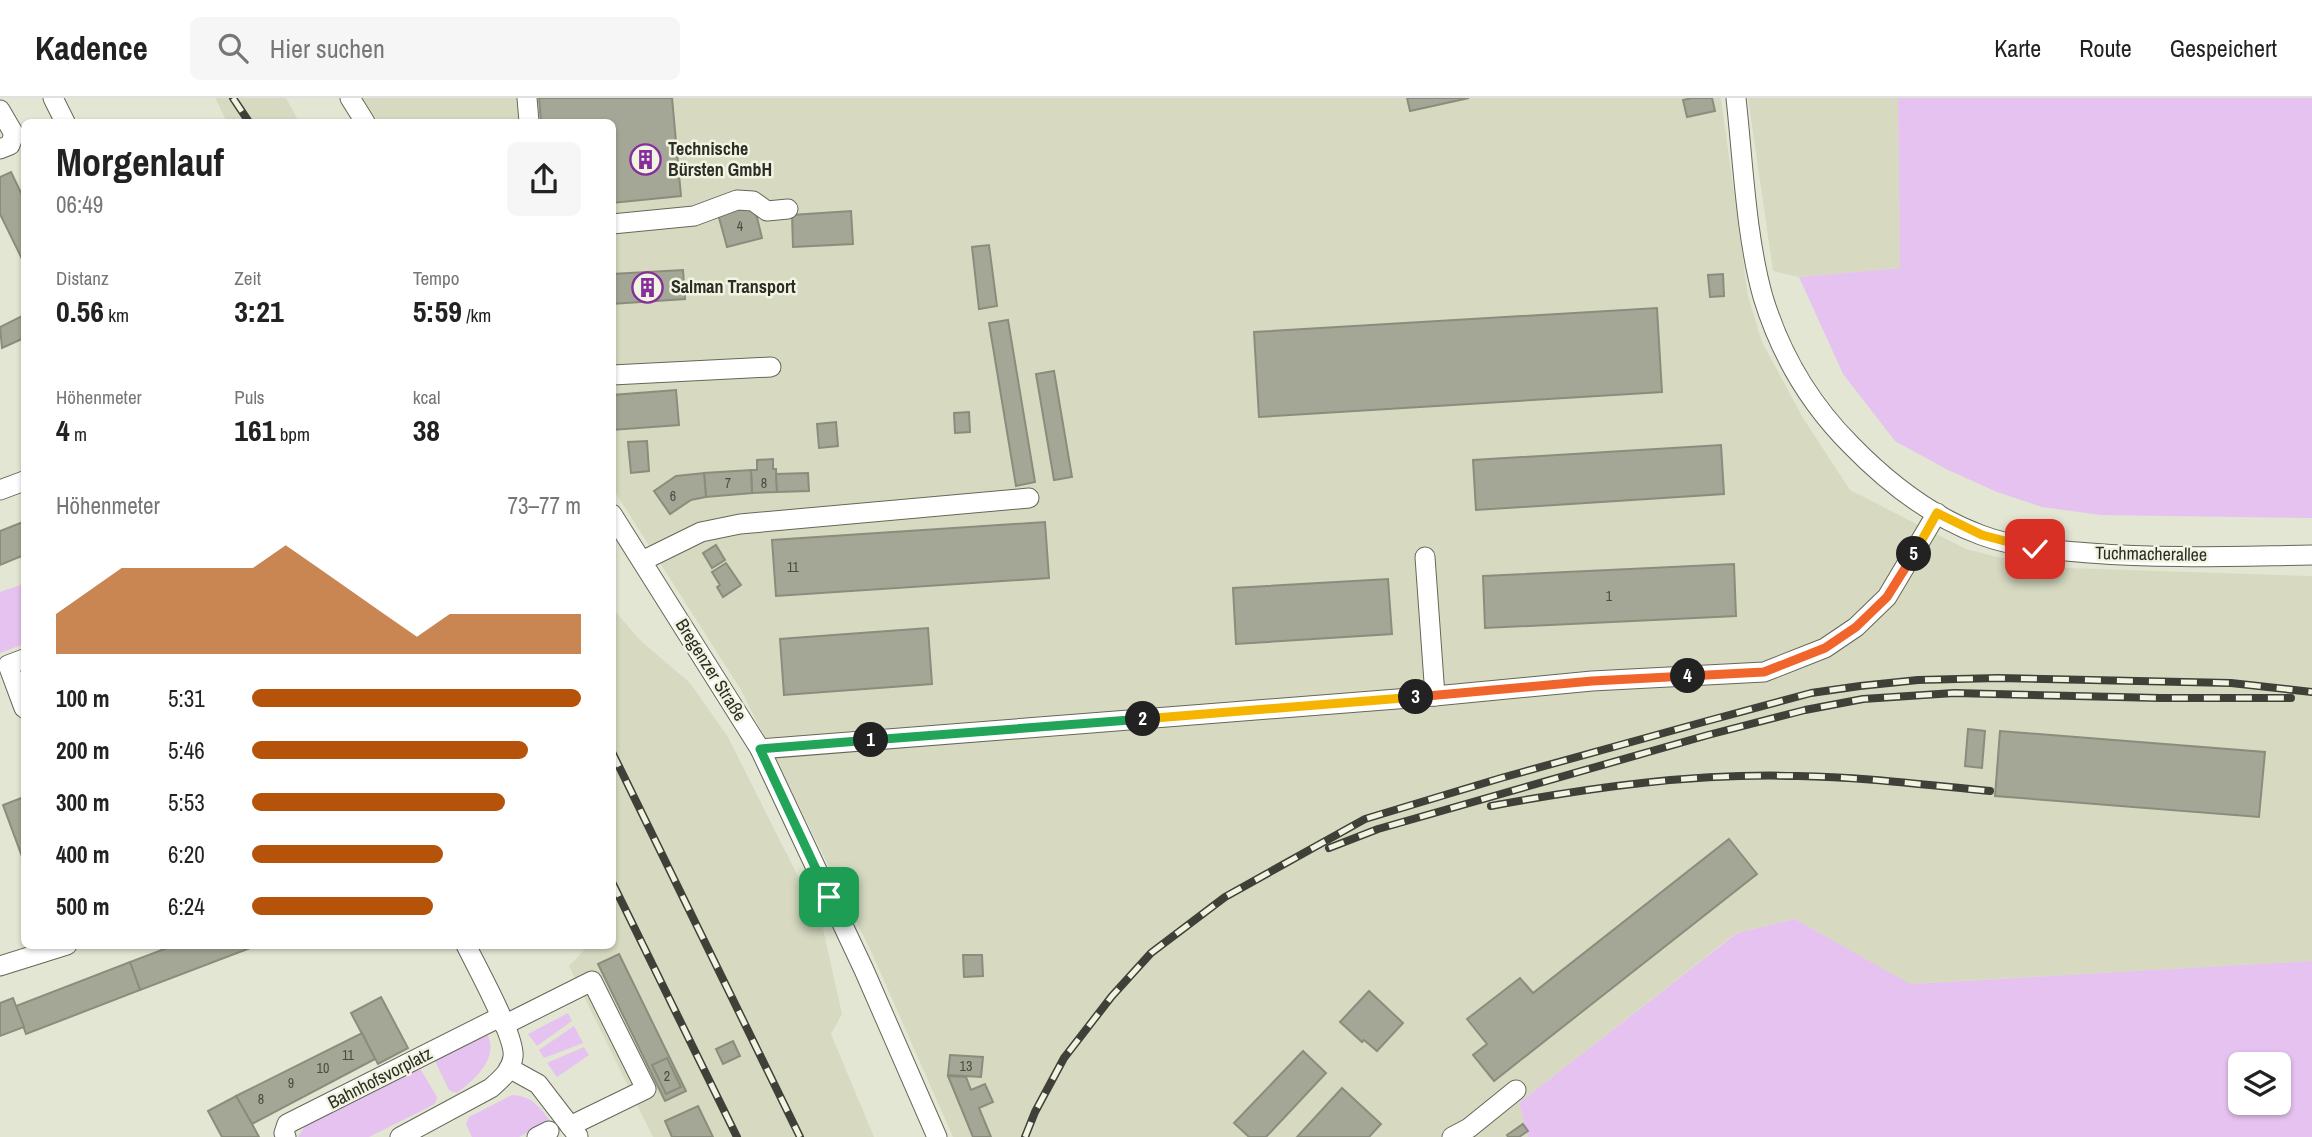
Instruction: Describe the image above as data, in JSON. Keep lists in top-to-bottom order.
{
  "streets": {
    "street": ["Tuchmacherallee", "Bregenzer Straße", "Bahnhofsvorplatz"]
  },
  "places": {
    "building": ["Technische Bürsten GmbH", "Salman Transport"]
  },
  "house_numbers": [
    "4",
    "7",
    "8",
    "6",
    "11",
    "1",
    "11",
    "13",
    "10",
    "2",
    "9",
    "8"
  ],
  "page": {
    "header": "Kadence",
    "search": "Hier suchen",
    "nav": ["Karte", "Route", "Gespeichert"],
    "heading": ["Morgenlauf", "06:49"],
    "stats": [
      ["Distanz", "0.56 km"],
      ["Zeit", "3:21"],
      ["Tempo", "5:59 /km"],
      ["Höhenmeter", "4 m"],
      ["Puls", "161 bpm"],
      ["kcal", "38"]
    ],
    "chart": ["Höhenmeter", "73–77 m"],
    "pins": [
      "5",
      "4",
      "3",
      "2",
      "1"
    ],
    "list": [
      {
        "name": "100 m",
        "note": "5:31"
      },
      {
        "name": "200 m",
        "note": "5:46"
      },
      {
        "name": "300 m",
        "note": "5:53"
      },
      {
        "name": "400 m",
        "note": "6:20"
      },
      {
        "name": "500 m",
        "note": "6:24"
      }
    ]
  }
}
